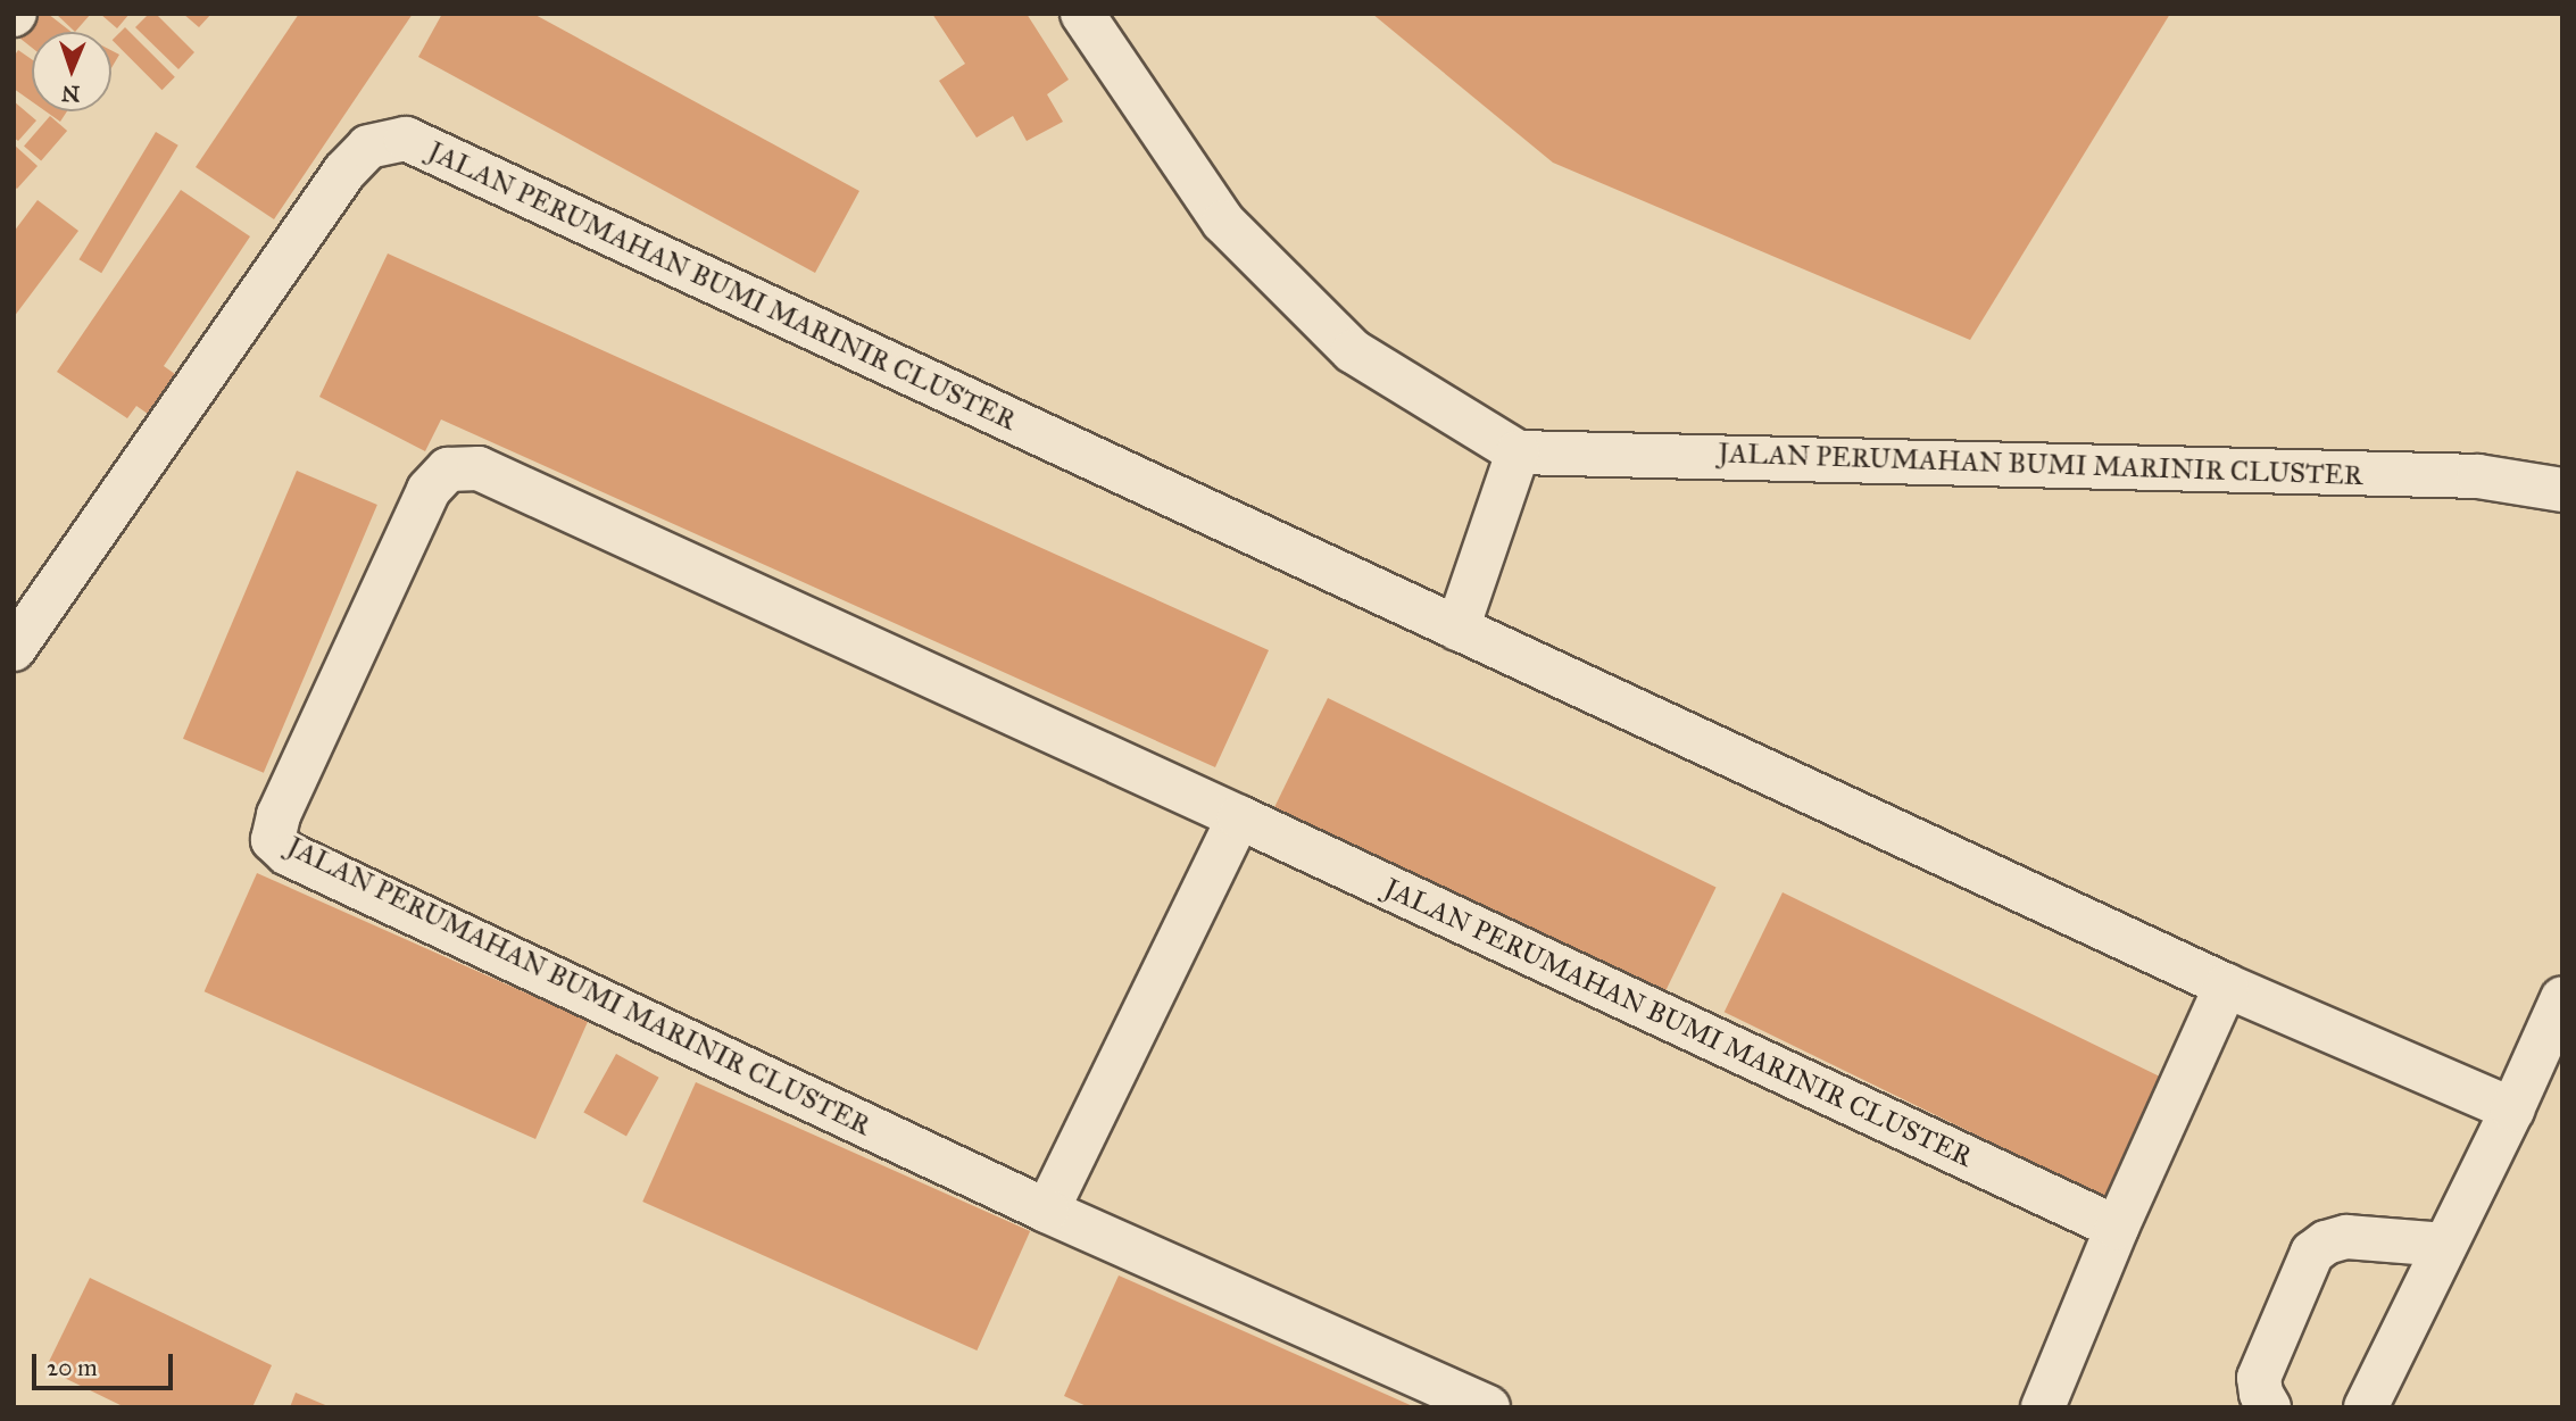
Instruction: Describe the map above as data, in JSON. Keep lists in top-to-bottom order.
{
  "streets": {
    "street": ["JALAN PERUMAHAN BUMI MARINIR CLUSTER"]
  },
  "scale_bar": "20 m",
  "north": "bottom"
}
